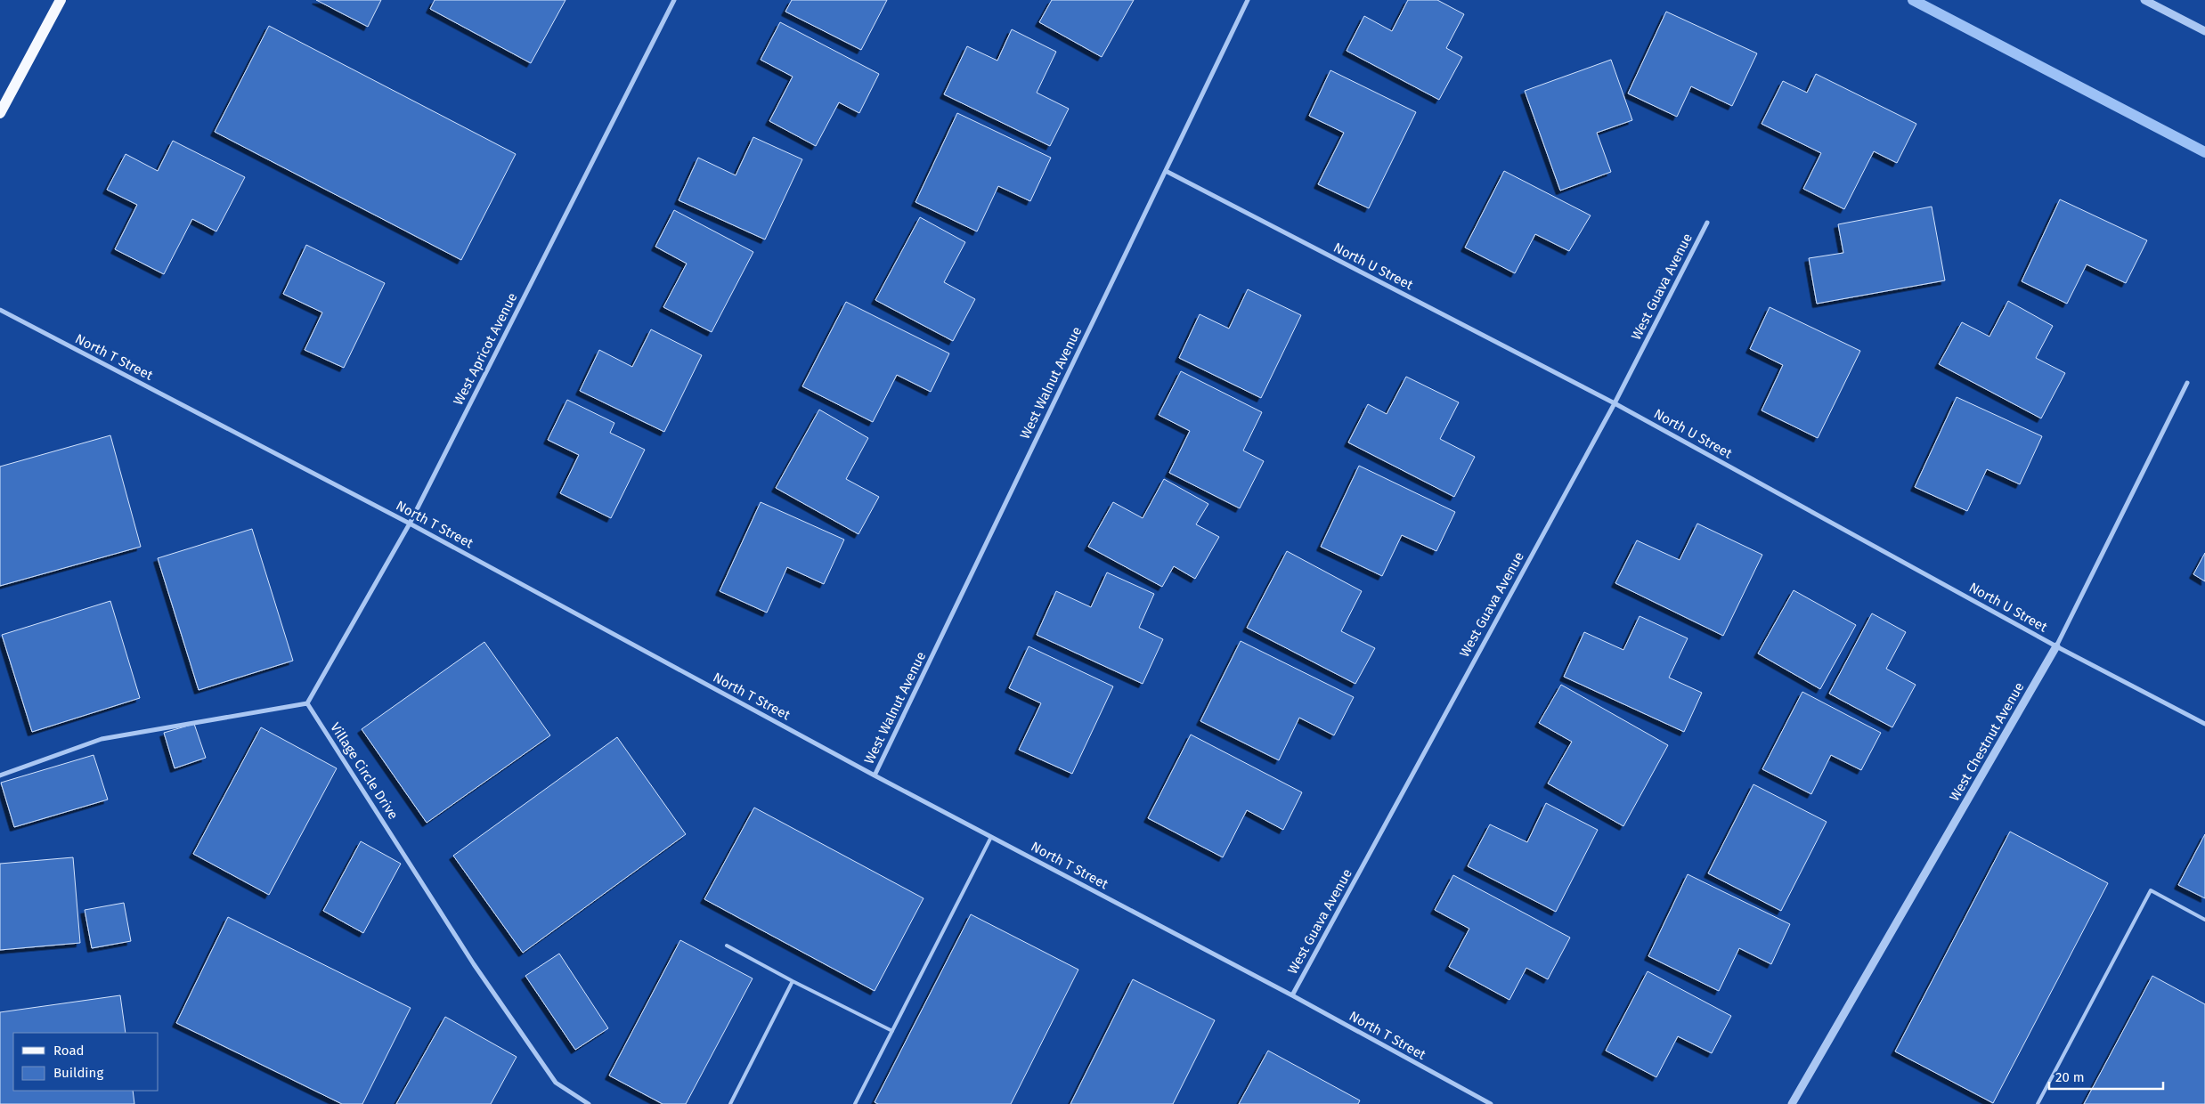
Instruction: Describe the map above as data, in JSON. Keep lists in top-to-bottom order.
{
  "streets": {
    "street": [
      "North U Street",
      "West Guava Avenue",
      "West Apricot Avenue",
      "North T Street",
      "West Walnut Avenue",
      "West Chestnut Avenue",
      "Village Circle Drive"
    ]
  },
  "crossings": [
    ["North U Street", "West Guava Avenue"],
    ["North U Street", "West Walnut Avenue"],
    ["North U Street", "West Chestnut Avenue"],
    ["West Guava Avenue", "North T Street"],
    ["West Apricot Avenue", "North T Street"],
    ["West Apricot Avenue", "Village Circle Drive"],
    ["North T Street", "West Walnut Avenue"]
  ],
  "legend": ["Road", "Building"],
  "scale_bar": "20 m"
}
